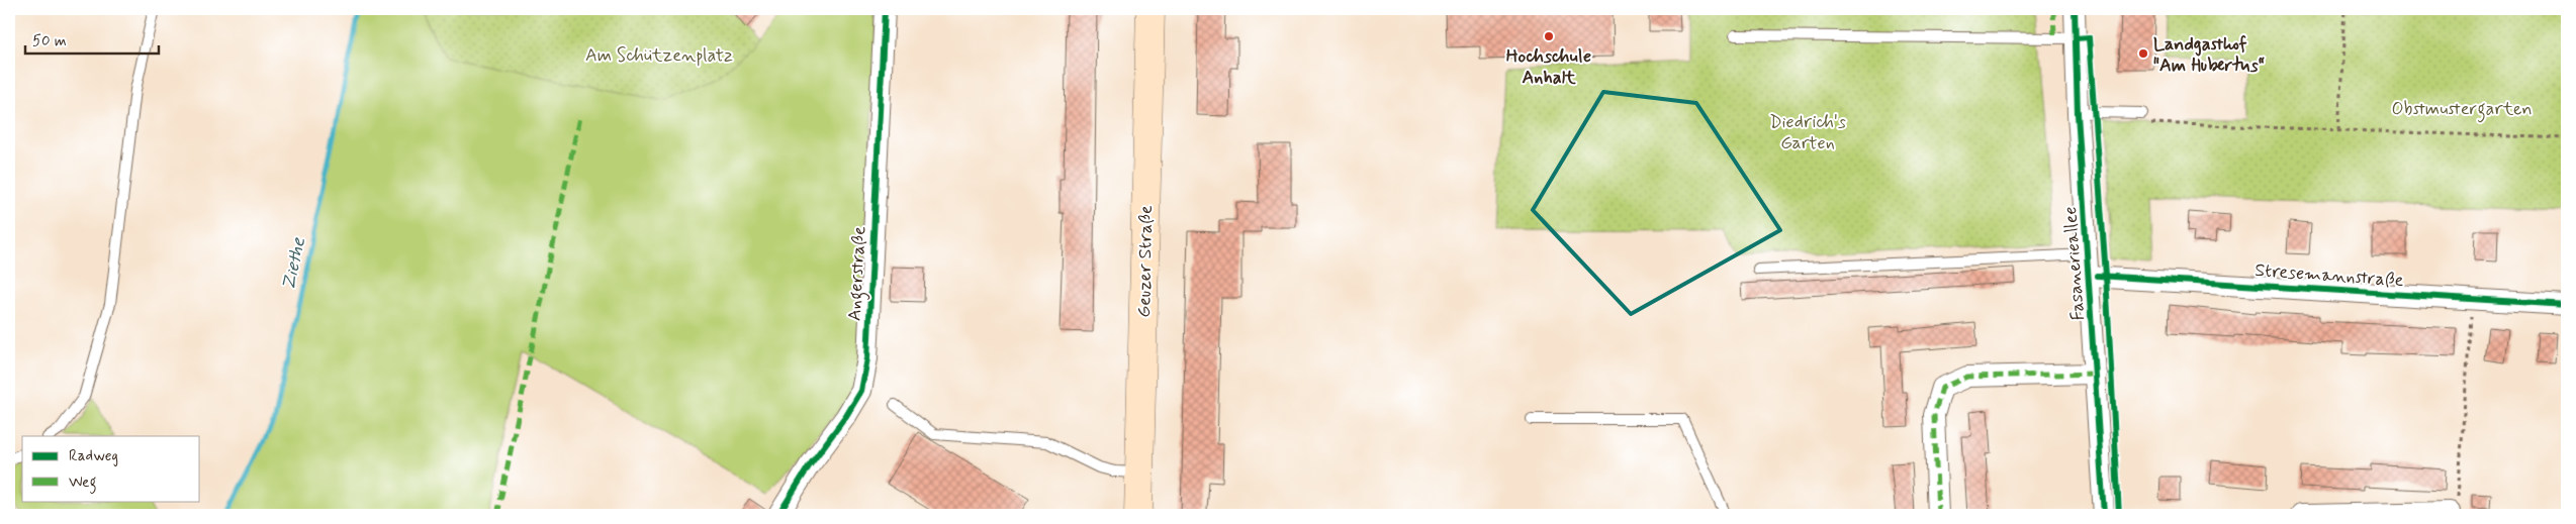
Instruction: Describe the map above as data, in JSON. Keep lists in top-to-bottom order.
{
  "streets": {
    "main road": ["Geuzer Straße"],
    "street": ["Fasanerieallee", "Angerstraße", "Stresemannstraße"]
  },
  "crossings": [
    ["Fasanerieallee", "Stresemannstraße"]
  ],
  "water": ["Ziethe"],
  "parks": ["Am Schützenplatz", "Obstmustergarten", "Diedrich's Garten"],
  "places": ["Hochschule Anhalt", "Landgasthof \"Am Hubertus“"],
  "legend": ["Radweg", "Weg"],
  "scale_bar": "50 m"
}
